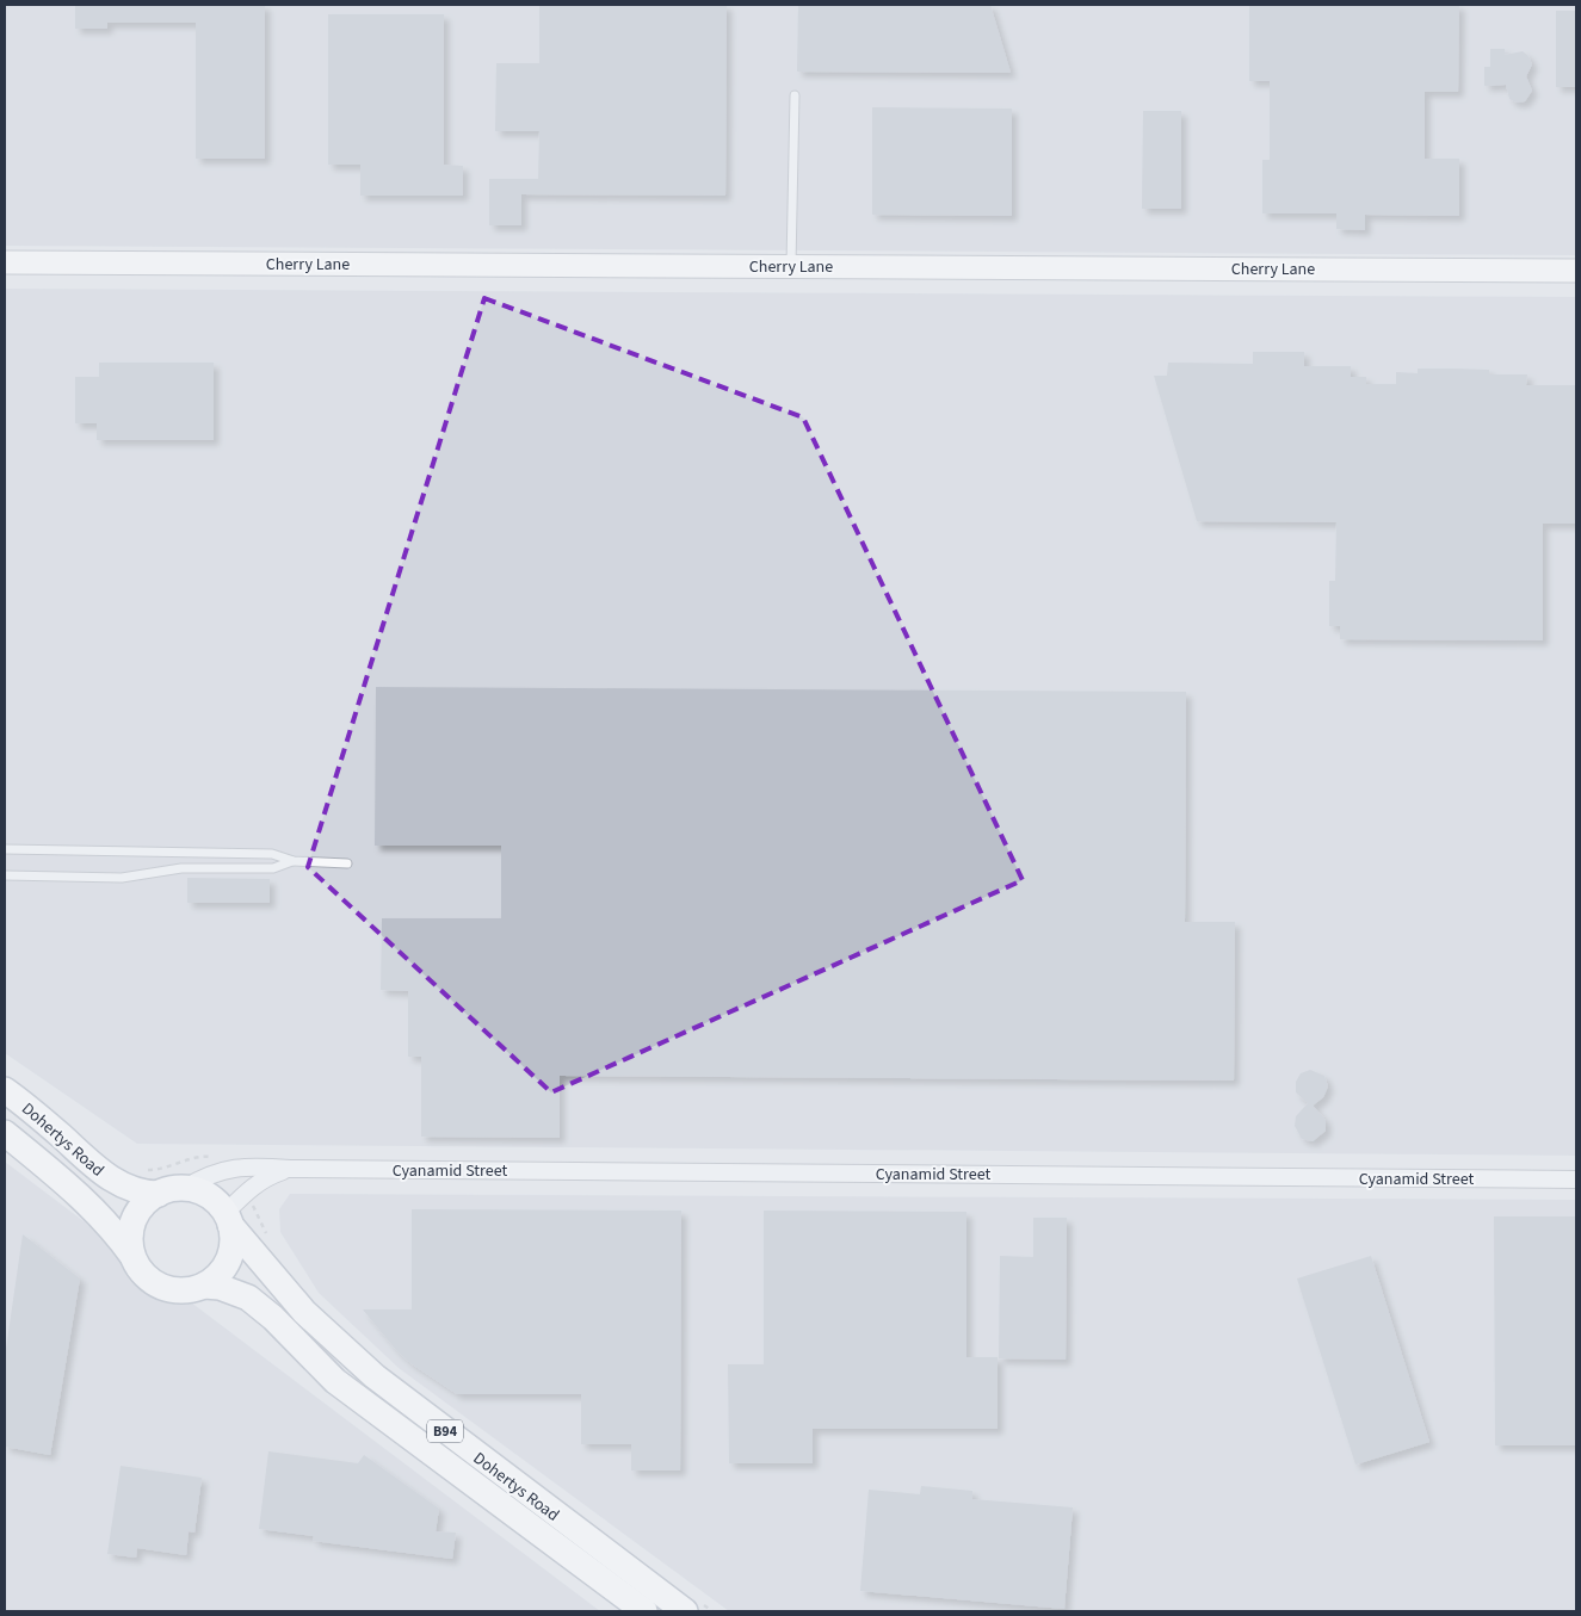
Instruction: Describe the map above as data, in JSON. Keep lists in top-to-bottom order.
{
  "streets": {
    "main road": ["Dohertys Road", "B94"],
    "street": ["Cherry Lane", "Cyanamid Street"]
  },
  "crossings": [
    ["Dohertys Road", "Cyanamid Street"],
    ["Dohertys Road", "B94"],
    ["Cyanamid Street", "B94"]
  ]
}
